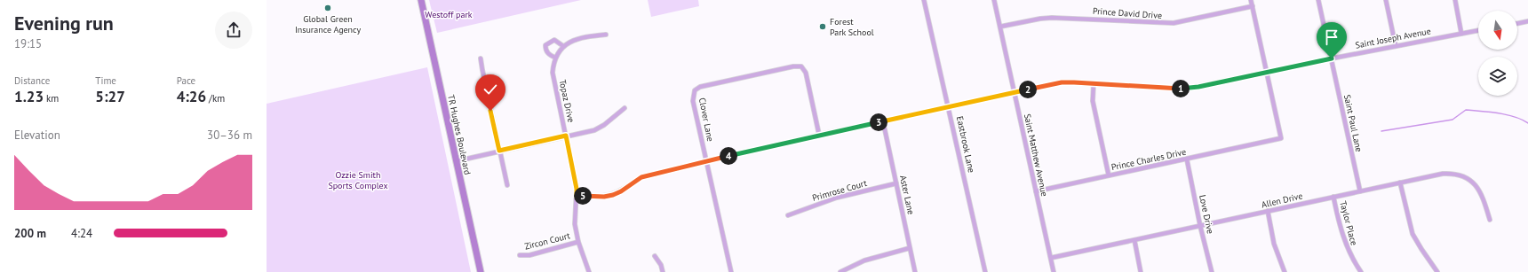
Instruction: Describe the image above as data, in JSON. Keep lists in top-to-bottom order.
{
  "streets": {
    "main road": ["TR Hughes Boulevard"],
    "street": [
      "Prince David Drive",
      "Saint Joseph Avenue",
      "Topaz Drive",
      "Clover Lane",
      "Saint Paul Lane",
      "Eastbrook Lane",
      "Saint Matthew Avenue",
      "Prince Charles Drive",
      "Primrose Court",
      "Aster Lane",
      "Allen Drive",
      "Love Drive",
      "Taylor Place",
      "Zircon Court"
    ]
  },
  "crossings": [
    ["Prince David Drive", "Saint Matthew Avenue"],
    ["Saint Joseph Avenue", "Topaz Drive"],
    ["Saint Joseph Avenue", "Clover Lane"],
    ["Saint Joseph Avenue", "Saint Paul Lane"],
    ["Saint Joseph Avenue", "Eastbrook Lane"],
    ["Saint Joseph Avenue", "Saint Matthew Avenue"],
    ["Saint Joseph Avenue", "Prince Charles Drive"],
    ["Saint Joseph Avenue", "Aster Lane"],
    ["Topaz Drive", "Zircon Court"],
    ["Saint Paul Lane", "Allen Drive"],
    ["Saint Matthew Avenue", "Prince Charles Drive"],
    ["Saint Matthew Avenue", "Allen Drive"],
    ["Prince Charles Drive", "Love Drive"],
    ["Primrose Court", "Aster Lane"],
    ["Allen Drive", "Love Drive"],
    ["Allen Drive", "Taylor Place"]
  ],
  "parks": ["Westoff park", "Ozzie Smith Sports Complex"],
  "places": ["Global Green Insurance Agency", "Forest Park School"],
  "north": "bottom",
  "page": {
    "heading": ["Evening run", "19:15"],
    "stats": [
      ["Distance", "1.23 km"],
      ["Time", "5:27"],
      ["Pace", "4:26 /km"]
    ],
    "pins": [
      "1",
      "2",
      "3",
      "4",
      "5"
    ],
    "chart": ["Elevation", "30–36 m"],
    "list": [
      {
        "name": "200 m",
        "note": "4:24"
      }
    ]
  }
}
